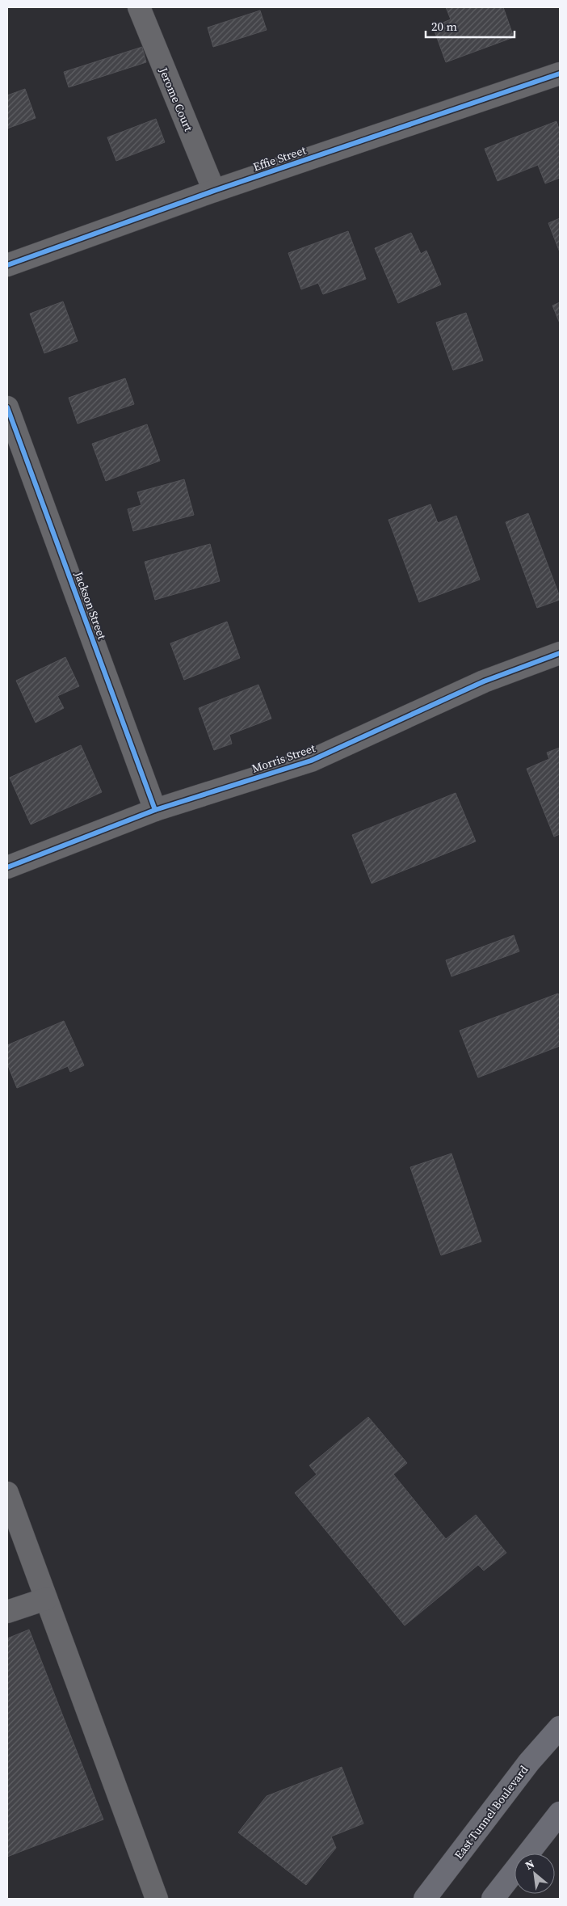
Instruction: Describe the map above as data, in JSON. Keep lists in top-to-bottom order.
{
  "streets": {
    "main road": ["East Tunnel Boulevard"],
    "street": [
      "Jerome Court",
      "Effie Street",
      "Jackson Street",
      "Morris Street"
    ]
  },
  "crossings": [
    ["Jerome Court", "Effie Street"],
    ["Jackson Street", "Morris Street"]
  ],
  "scale_bar": "20 m",
  "north": "top left"
}
